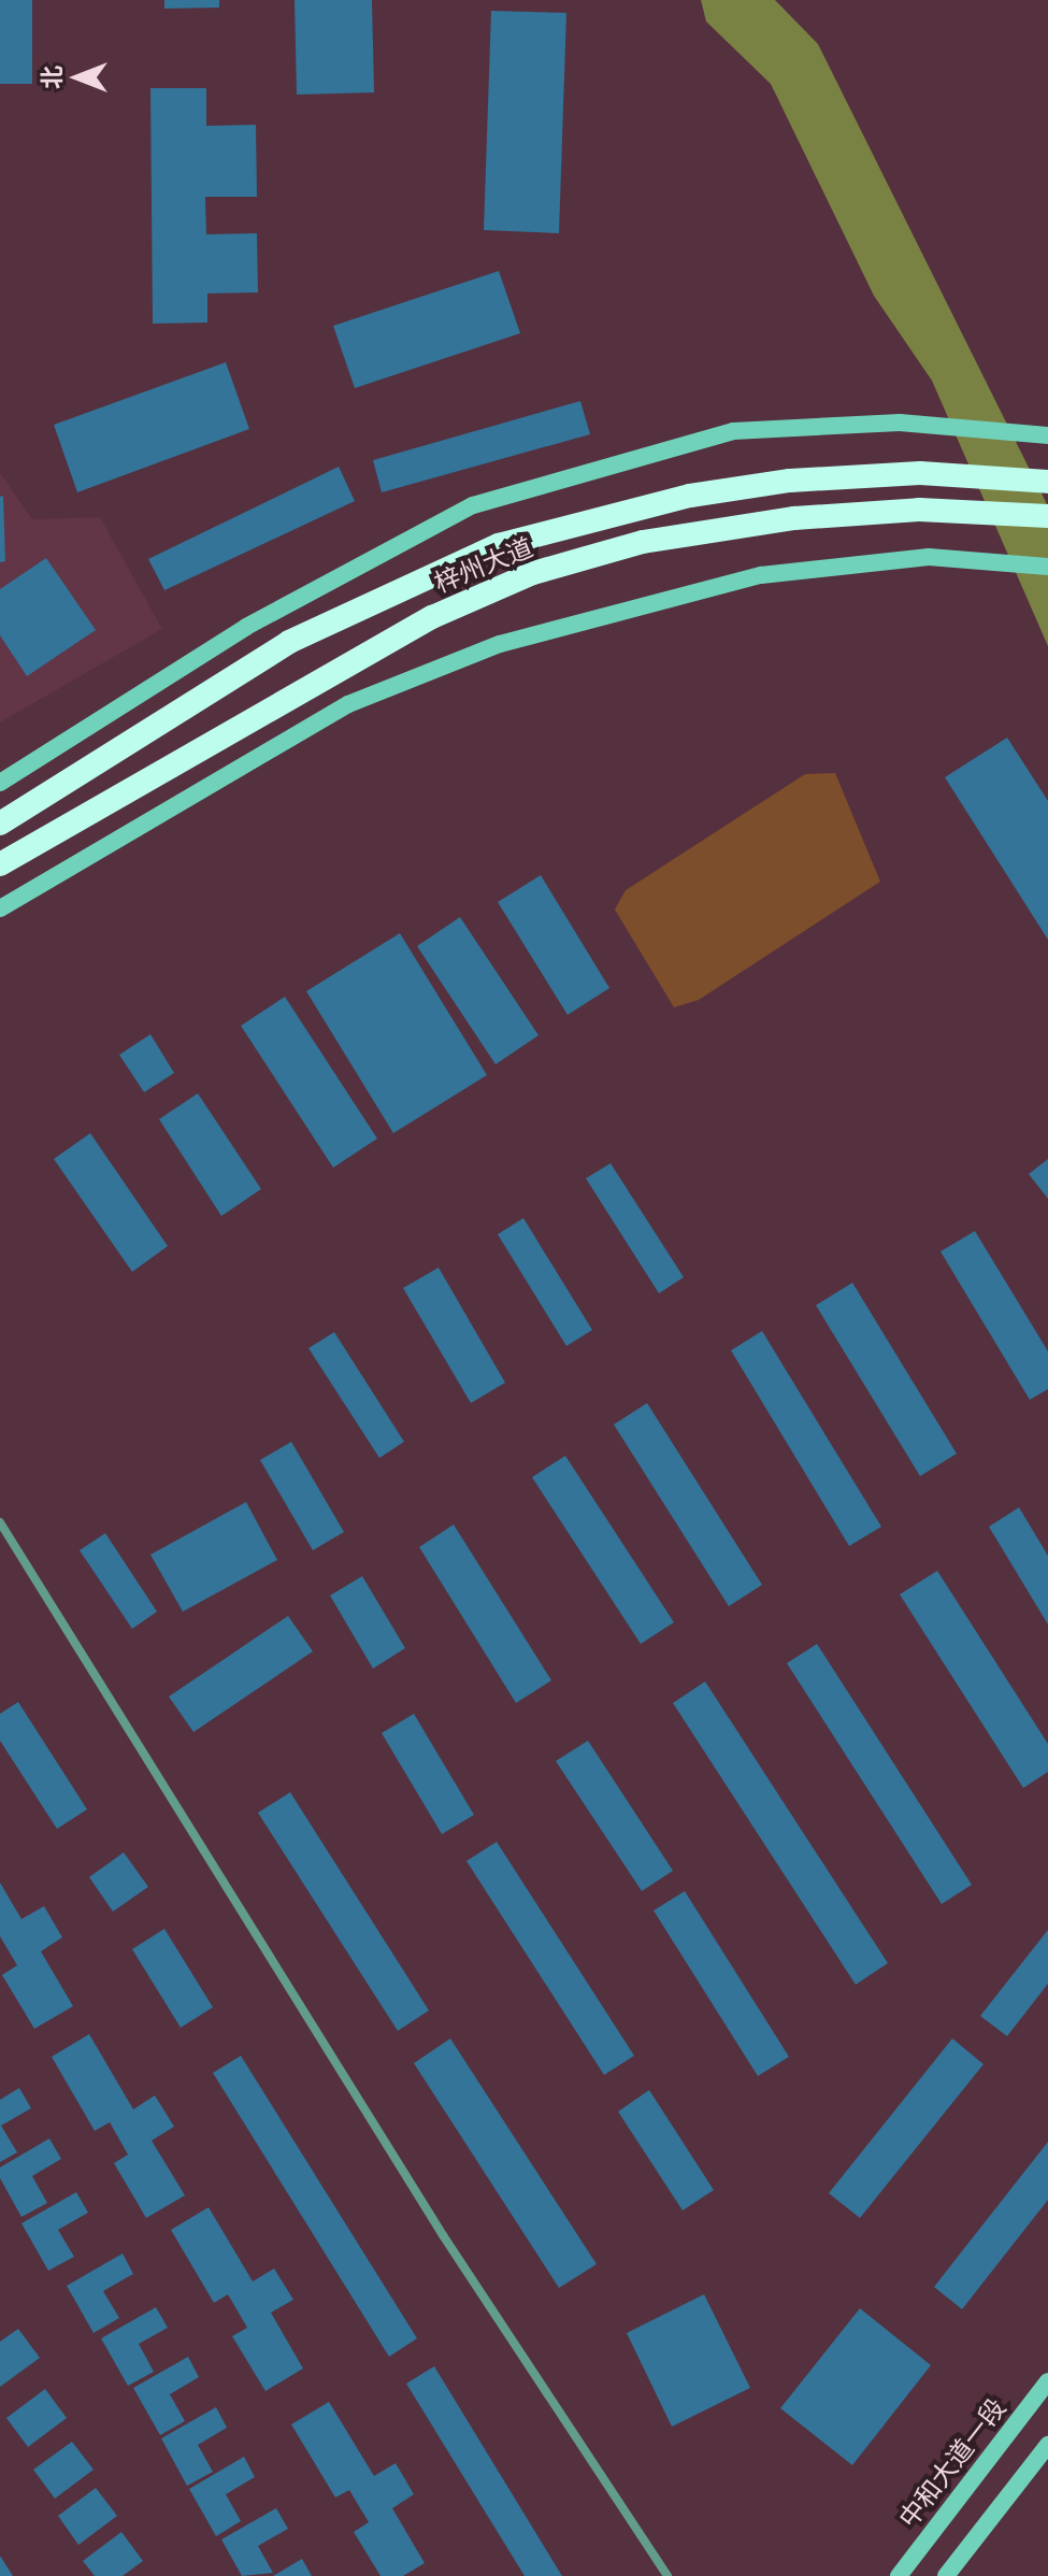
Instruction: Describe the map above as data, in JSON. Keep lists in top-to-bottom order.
{
  "streets": {
    "highway": ["梓州大道"],
    "main road": ["中和大道一段"]
  },
  "north": "left"
}
